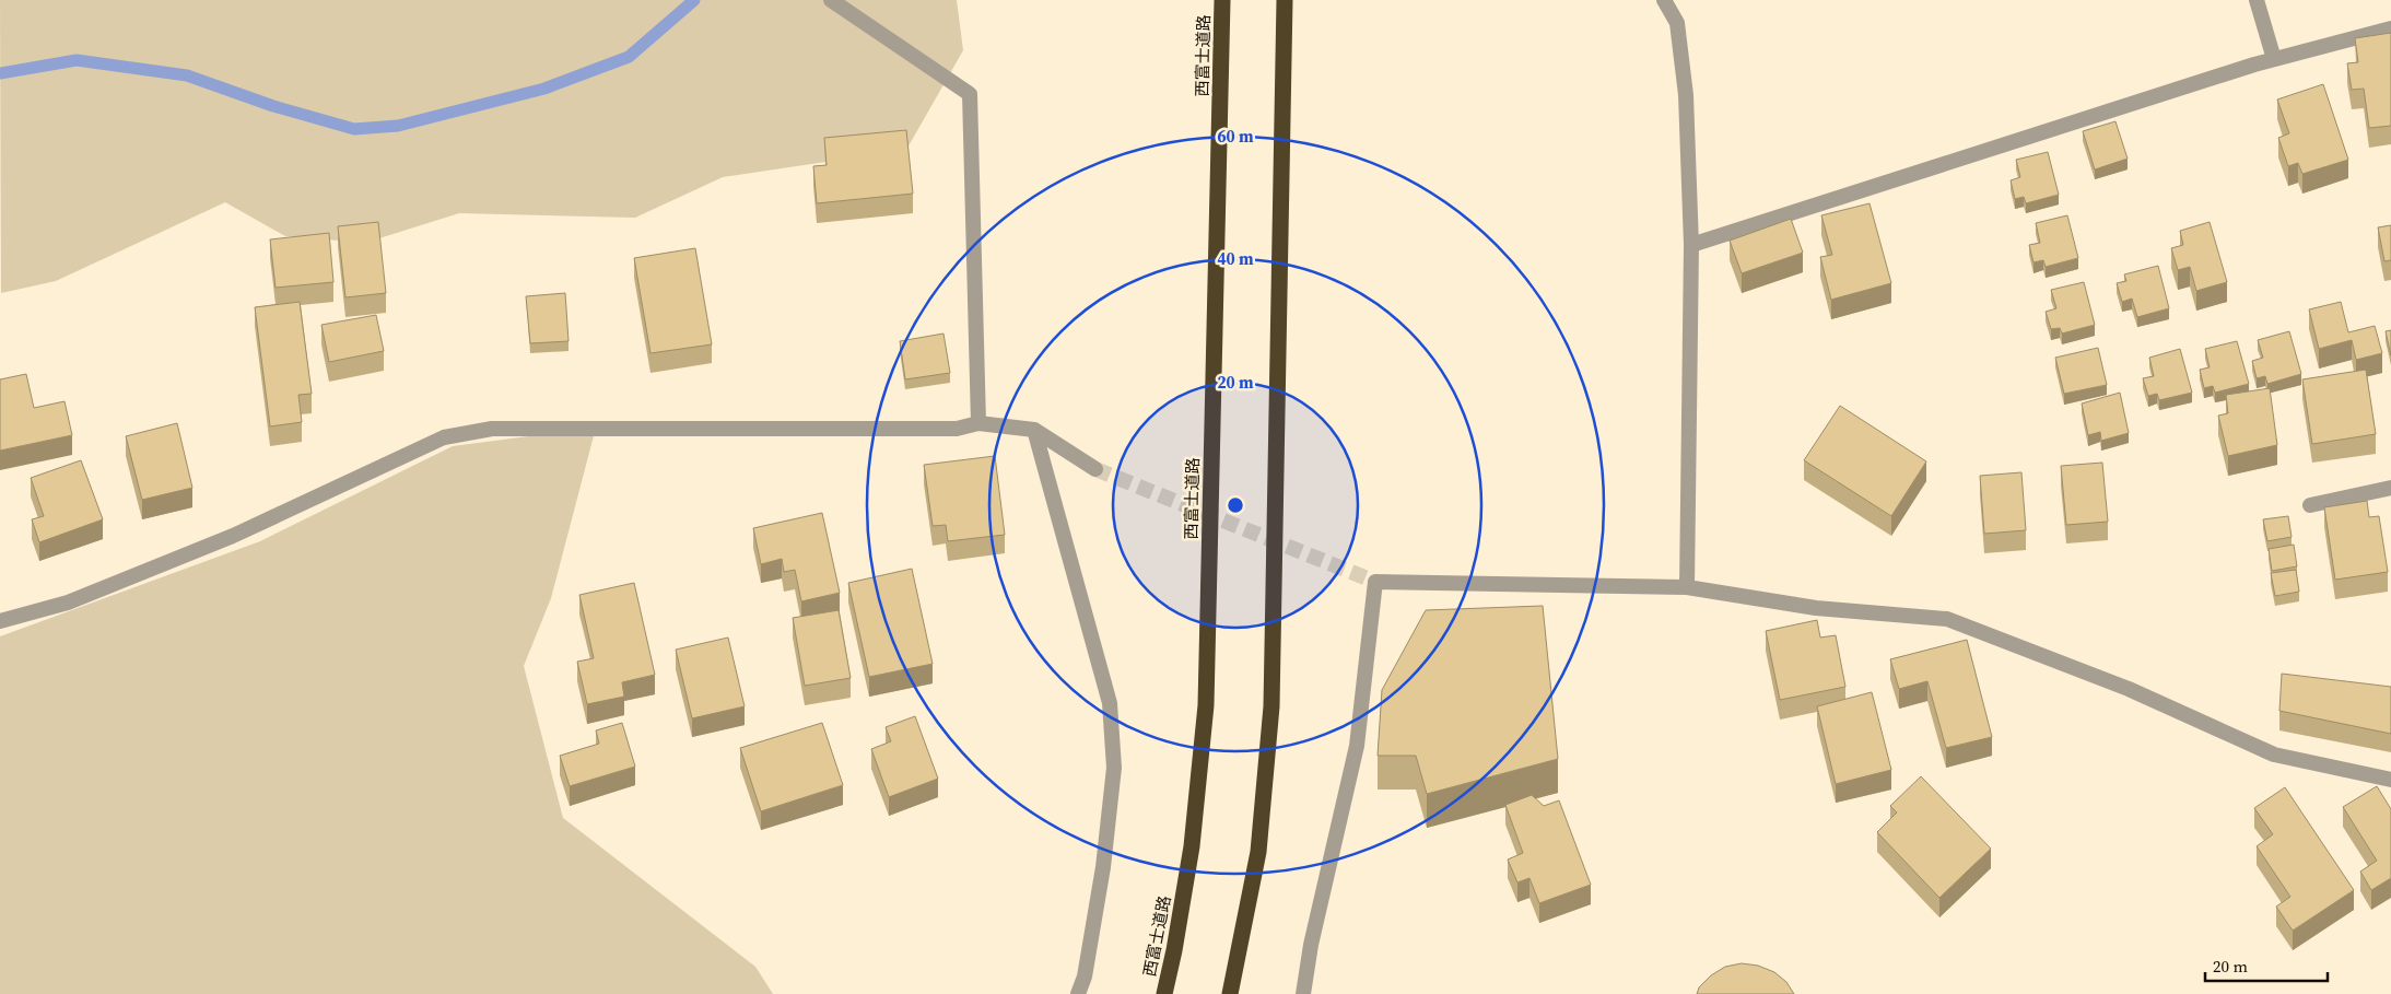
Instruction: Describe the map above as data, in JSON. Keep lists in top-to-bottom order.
{
  "streets": {
    "highway": ["西富士道路"]
  },
  "scale_bar": "20 m",
  "rings": ["60 m", "40 m", "20 m"]
}
